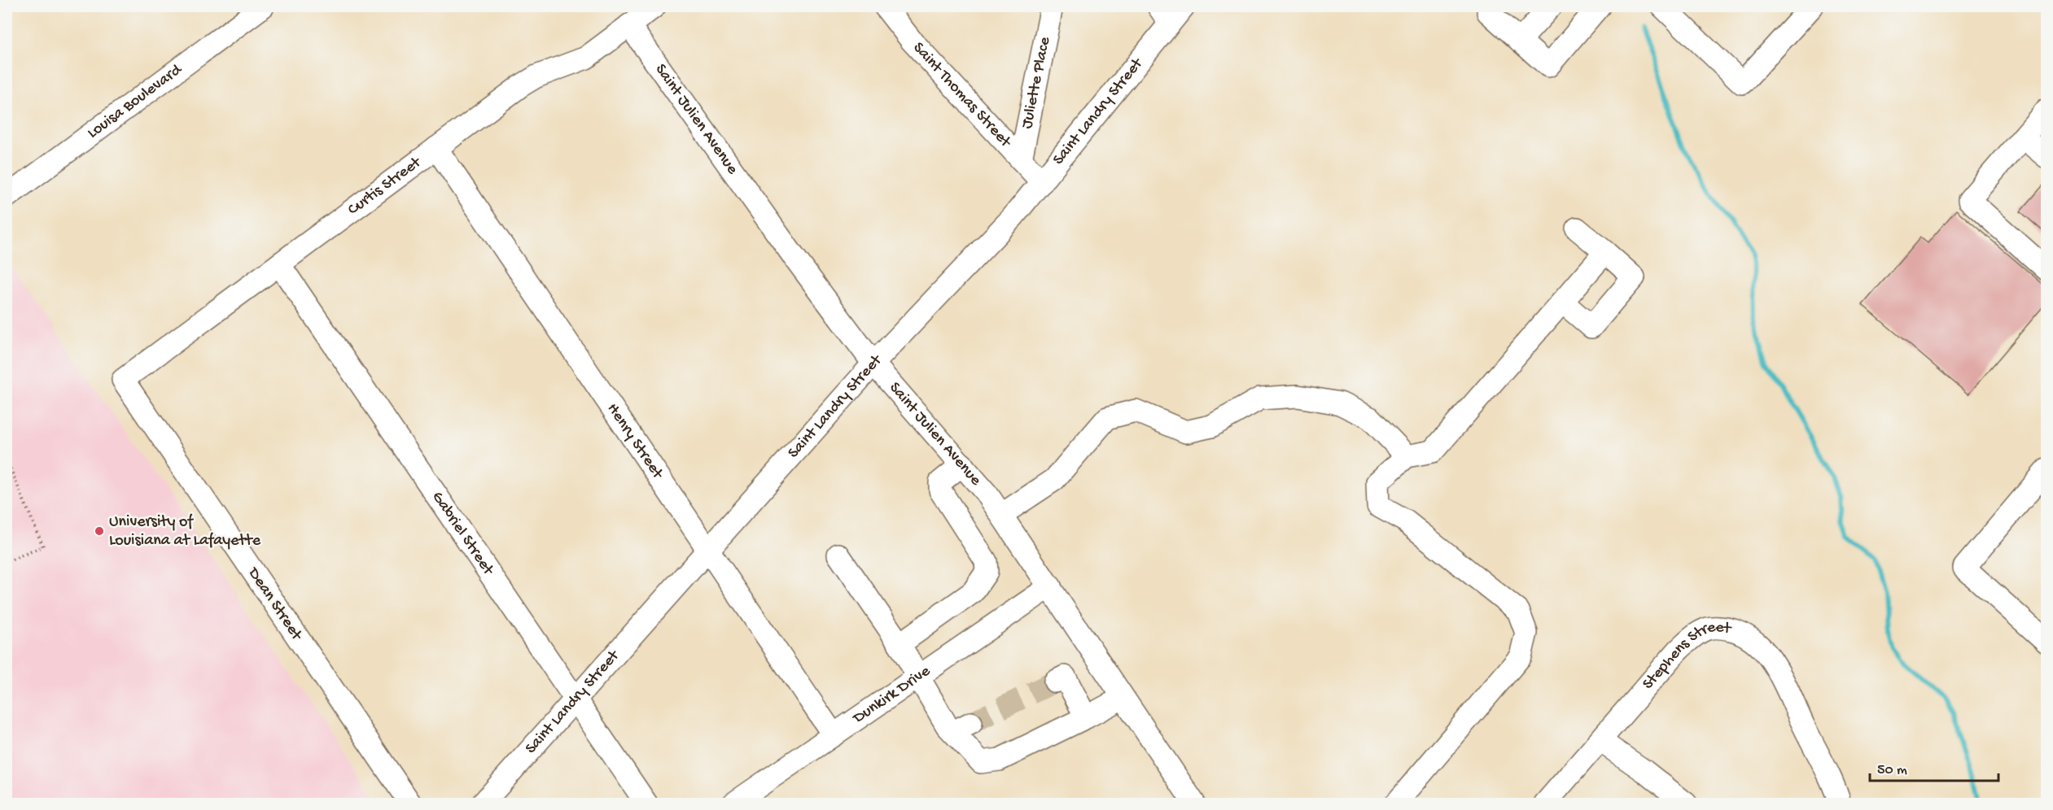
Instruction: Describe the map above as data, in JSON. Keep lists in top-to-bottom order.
{
  "streets": {
    "street": [
      "Juliette Place",
      "Saint Thomas Street",
      "Louisa Boulevard",
      "Saint Landry Street",
      "Saint Julien Avenue",
      "Curtis Street",
      "Henry Street",
      "Gabriel Street",
      "Dean Street",
      "Stephens Street",
      "Dunkirk Drive"
    ]
  },
  "crossings": [
    ["Juliette Place", "Saint Thomas Street"],
    ["Saint Thomas Street", "Saint Landry Street"],
    ["Saint Landry Street", "Saint Julien Avenue"],
    ["Saint Landry Street", "Henry Street"],
    ["Saint Landry Street", "Gabriel Street"],
    ["Saint Julien Avenue", "Curtis Street"],
    ["Saint Julien Avenue", "Dunkirk Drive"],
    ["Curtis Street", "Henry Street"],
    ["Curtis Street", "Gabriel Street"],
    ["Curtis Street", "Dean Street"],
    ["Henry Street", "Dunkirk Drive"]
  ],
  "places": ["University of Louisiana at Lafayette"],
  "scale_bar": "50 m"
}
